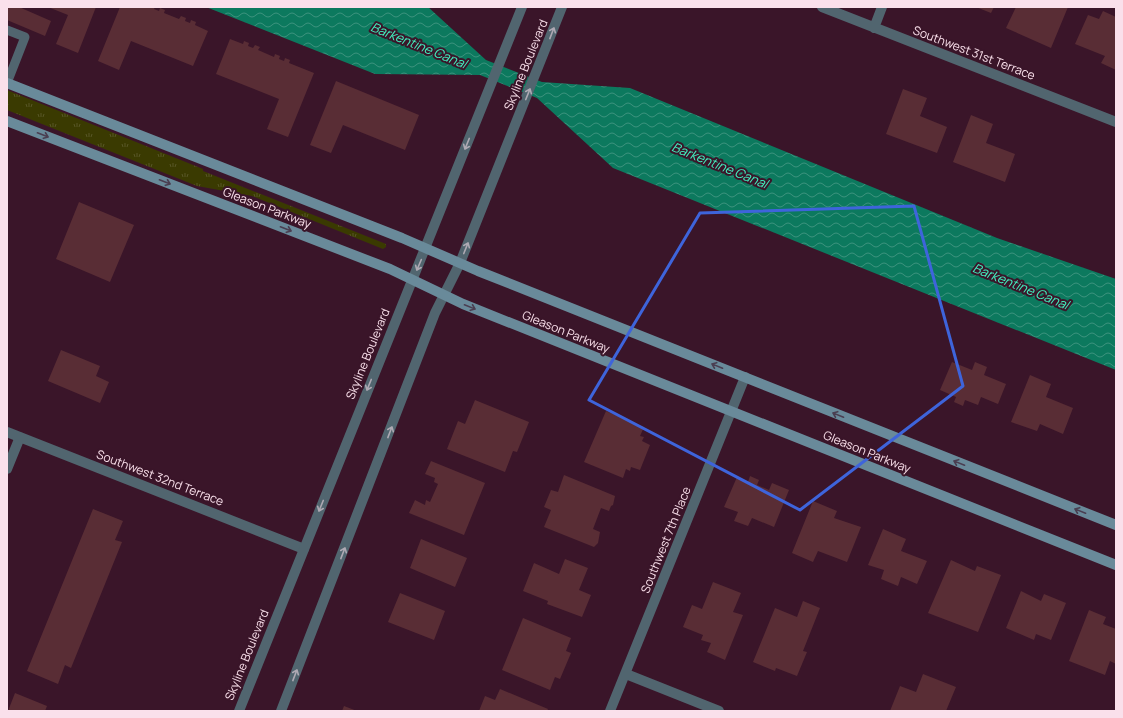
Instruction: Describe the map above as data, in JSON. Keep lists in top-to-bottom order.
{
  "streets": {
    "main road": ["Gleason Parkway"],
    "street": [
      "Southwest 31st Terrace",
      "Skyline Boulevard",
      "Southwest 32nd Terrace",
      "Southwest 7th Place"
    ]
  },
  "crossings": [
    ["Skyline Boulevard", "Gleason Parkway"],
    ["Skyline Boulevard", "Southwest 32nd Terrace"],
    ["Gleason Parkway", "Southwest 7th Place"]
  ],
  "water": ["Barkentine Canal"]
}
